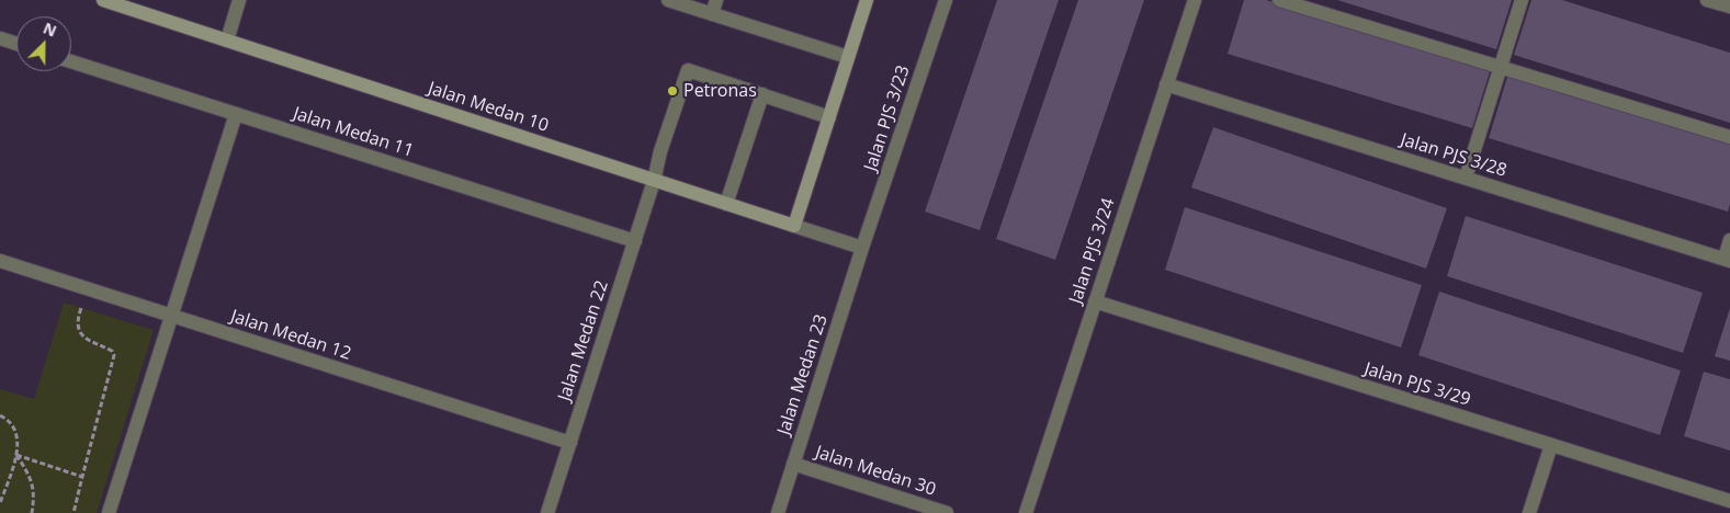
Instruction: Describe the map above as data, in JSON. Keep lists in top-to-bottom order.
{
  "streets": {
    "main road": ["Jalan Medan 10"],
    "street": [
      "Jalan PJS 3/23",
      "Jalan Medan 11",
      "Jalan PJS 3/28",
      "Jalan PJS 3/24",
      "Jalan Medan 12",
      "Jalan Medan 22",
      "Jalan Medan 23",
      "Jalan PJS 3/29",
      "Jalan Medan 30"
    ]
  },
  "crossings": [
    ["Jalan Medan 10", "Jalan PJS 3/23"],
    ["Jalan Medan 10", "Jalan Medan 22"],
    ["Jalan Medan 10", "Jalan Medan 23"],
    ["Jalan PJS 3/23", "Jalan Medan 23"],
    ["Jalan Medan 11", "Jalan Medan 22"],
    ["Jalan PJS 3/28", "Jalan PJS 3/24"],
    ["Jalan PJS 3/24", "Jalan PJS 3/29"],
    ["Jalan Medan 12", "Jalan Medan 22"],
    ["Jalan Medan 23", "Jalan Medan 30"]
  ],
  "places": ["Petronas"],
  "north": "top right"
}
